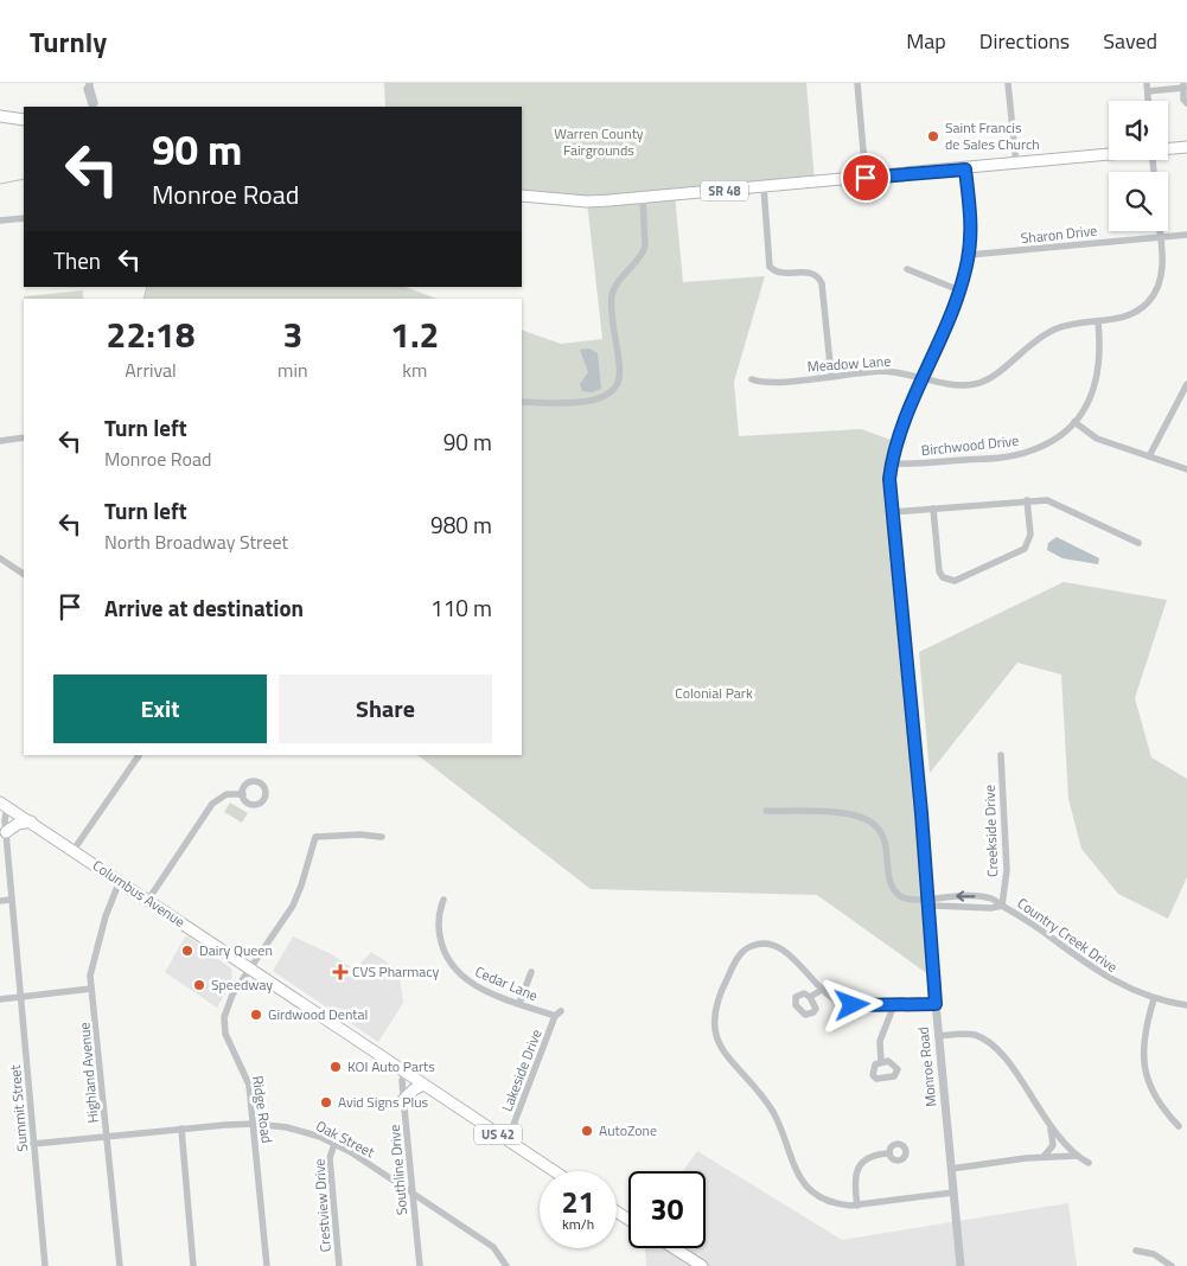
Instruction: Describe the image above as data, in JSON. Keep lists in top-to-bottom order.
{
  "streets": {
    "main road": ["SR 48", "Columbus Avenue", "US 42"],
    "street": [
      "Sharon Drive",
      "Meadow Lane",
      "Birchwood Drive",
      "Creekside Drive",
      "Country Creek Drive",
      "Cedar Lane",
      "Monroe Road",
      "Lakeside Drive",
      "Highland Avenue",
      "Summit Street",
      "Ridge Road",
      "Oak Street",
      "Southline Drive",
      "Crestview Drive"
    ]
  },
  "crossings": [
    ["SR 48", "Monroe Road"],
    ["Sharon Drive", "Meadow Lane"],
    ["Sharon Drive", "Monroe Road"],
    ["Meadow Lane", "Birchwood Drive"],
    ["Meadow Lane", "Monroe Road"],
    ["Birchwood Drive", "Monroe Road"],
    ["Creekside Drive", "Country Creek Drive"],
    ["Columbus Avenue", "Lakeside Drive"],
    ["Columbus Avenue", "Highland Avenue"],
    ["Columbus Avenue", "Summit Street"],
    ["Columbus Avenue", "Ridge Road"],
    ["Columbus Avenue", "Southline Drive"],
    ["Country Creek Drive", "Monroe Road"],
    ["Cedar Lane", "Lakeside Drive"],
    ["Highland Avenue", "Oak Street"],
    ["Summit Street", "Oak Street"],
    ["Ridge Road", "Oak Street"],
    ["Oak Street", "Southline Drive"],
    ["Oak Street", "Crestview Drive"]
  ],
  "parks": ["Warren County Fairgrounds", "Colonial Park"],
  "places": {
    "other": [
      "Saint Francis de Sales Church",
      "Dairy Queen",
      "Speedway",
      "Girdwood Dental",
      "KOI Auto Parts",
      "Avid Signs Plus",
      "AutoZone"
    ],
    "health": ["CVS Pharmacy"]
  },
  "page": {
    "header": "Turnly",
    "nav": ["Map", "Directions", "Saved"],
    "turn": ["90 m", "Monroe Road"],
    "then": "Then",
    "eta": [
      "22:18",
      "Arrival",
      "3",
      "min",
      "1.2",
      "km"
    ],
    "list": [
      {
        "name": "Turn left",
        "note": "Monroe Road",
        "value": "90 m"
      },
      {
        "name": "Turn left",
        "note": "North Broadway Street",
        "value": "980 m"
      },
      {
        "name": "Arrive at destination",
        "value": "110 m"
      }
    ],
    "buttons": ["Exit", "Share"],
    "speed": "21 km/h",
    "limit": "30"
  }
}
